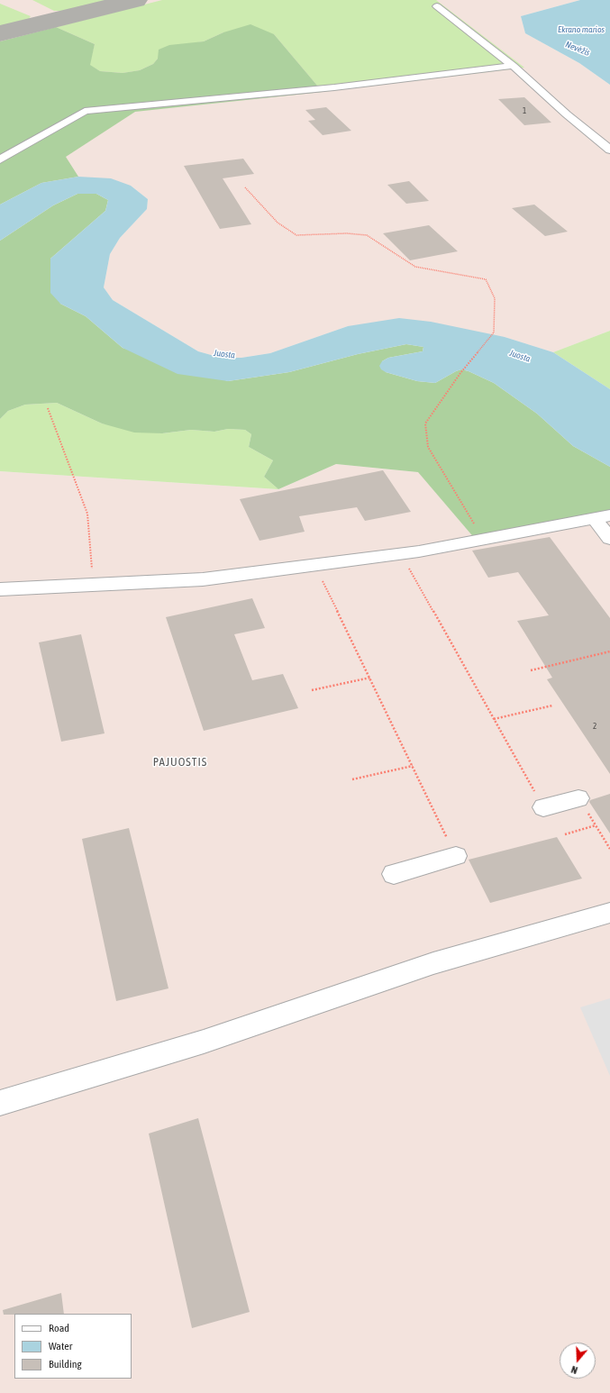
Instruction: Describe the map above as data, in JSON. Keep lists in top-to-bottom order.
{
  "districts": ["PAJUOSTIS"],
  "water": ["Ekrano marios", "Nevėžis", "Juosta"],
  "house_numbers": ["1", "2"],
  "legend": ["Road", "Water", "Building"],
  "north": "bottom"
}
